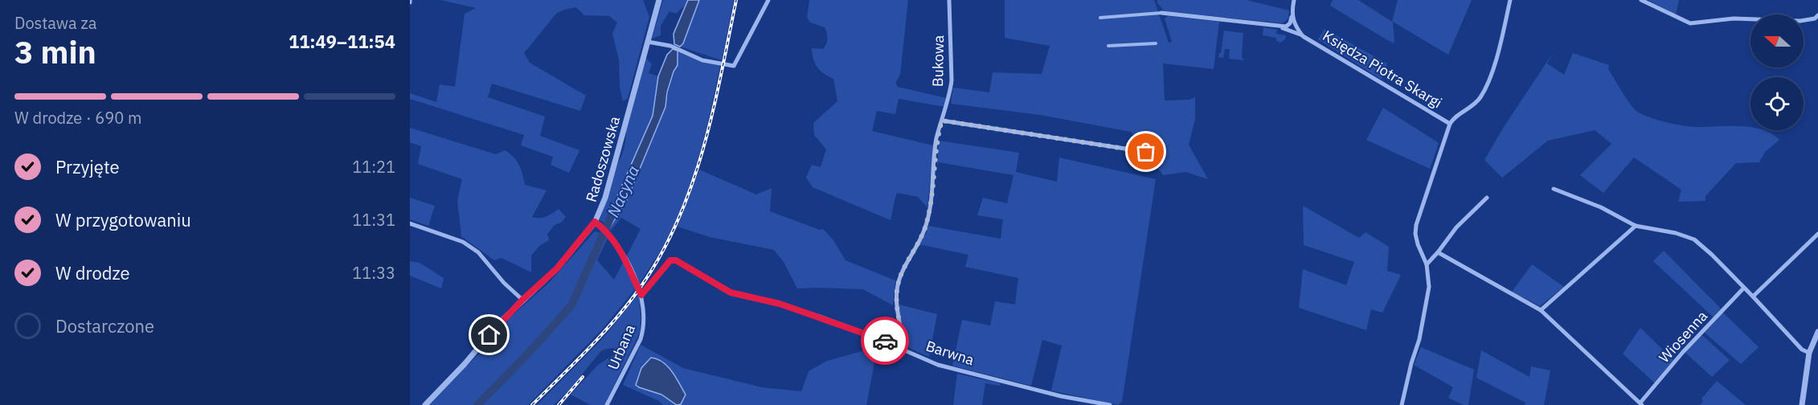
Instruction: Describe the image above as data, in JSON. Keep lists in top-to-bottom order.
{
  "streets": {
    "street": [
      "Bukowa",
      "Księdza Piotra Skargi",
      "Radoszowska",
      "Wiosenna",
      "Urbana",
      "Barwna"
    ]
  },
  "crossings": [
    ["Bukowa", "Barwna"],
    ["Urbana", "Barwna"]
  ],
  "water": ["Nacyna"],
  "north": "left",
  "page": {
    "heading": ["3 min", "Dostawa za", "11:49–11:54"],
    "bar": "W drodze · 690 m",
    "list": [
      ["Przyjęte", "11:21"],
      ["W przygotowaniu", "11:31"],
      ["W drodze", "11:33"],
      "Dostarczone"
    ]
  }
}
